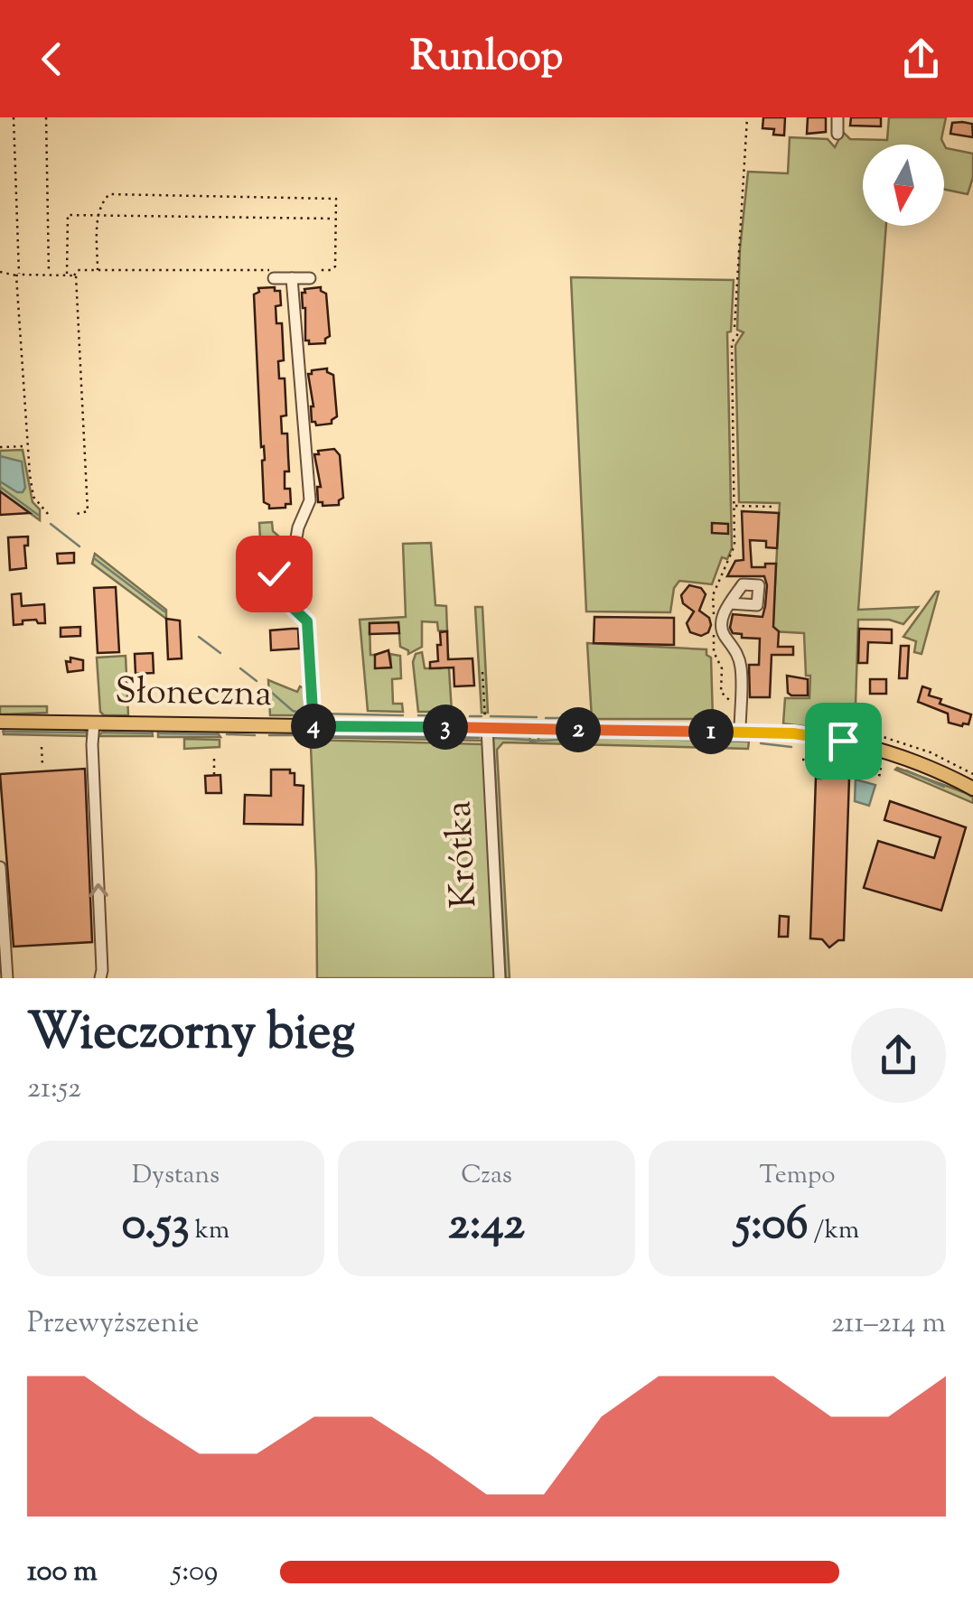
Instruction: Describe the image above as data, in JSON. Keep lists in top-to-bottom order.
{
  "streets": {
    "main road": ["Słoneczna"],
    "street": ["Krótka"]
  },
  "crossings": [
    ["Słoneczna", "Krótka"]
  ],
  "north": "bottom",
  "page": {
    "header": "Runloop",
    "pins": [
      "4",
      "3",
      "2",
      "1"
    ],
    "heading": ["Wieczorny bieg", "21:52"],
    "stats": [
      ["Dystans", "0.53 km"],
      ["Czas", "2:42"],
      ["Tempo", "5:06 /km"]
    ],
    "chart": ["Przewyższenie", "211–214 m"],
    "list": [
      {
        "name": "100 m",
        "note": "5:09"
      }
    ]
  }
}
